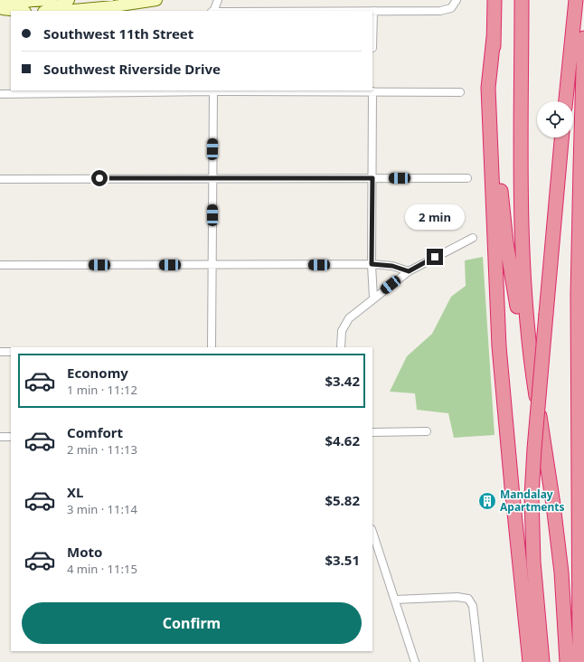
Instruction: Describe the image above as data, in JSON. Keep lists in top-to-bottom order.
{
  "places": {
    "building": ["Mandalay Apartments"]
  },
  "page": {
    "banner": ["Southwest 11th Street", "Southwest Riverside Drive"],
    "bubble": "2 min",
    "list": [
      {
        "name": "Economy",
        "note": "1 min · 11:12",
        "value": "$3.42"
      },
      {
        "name": "Comfort",
        "note": "2 min · 11:13",
        "value": "$4.62"
      },
      {
        "name": "XL",
        "note": "3 min · 11:14",
        "value": "$5.82"
      },
      {
        "name": "Moto",
        "note": "4 min · 11:15",
        "value": "$3.51"
      }
    ],
    "buttons": "Confirm"
  }
}
